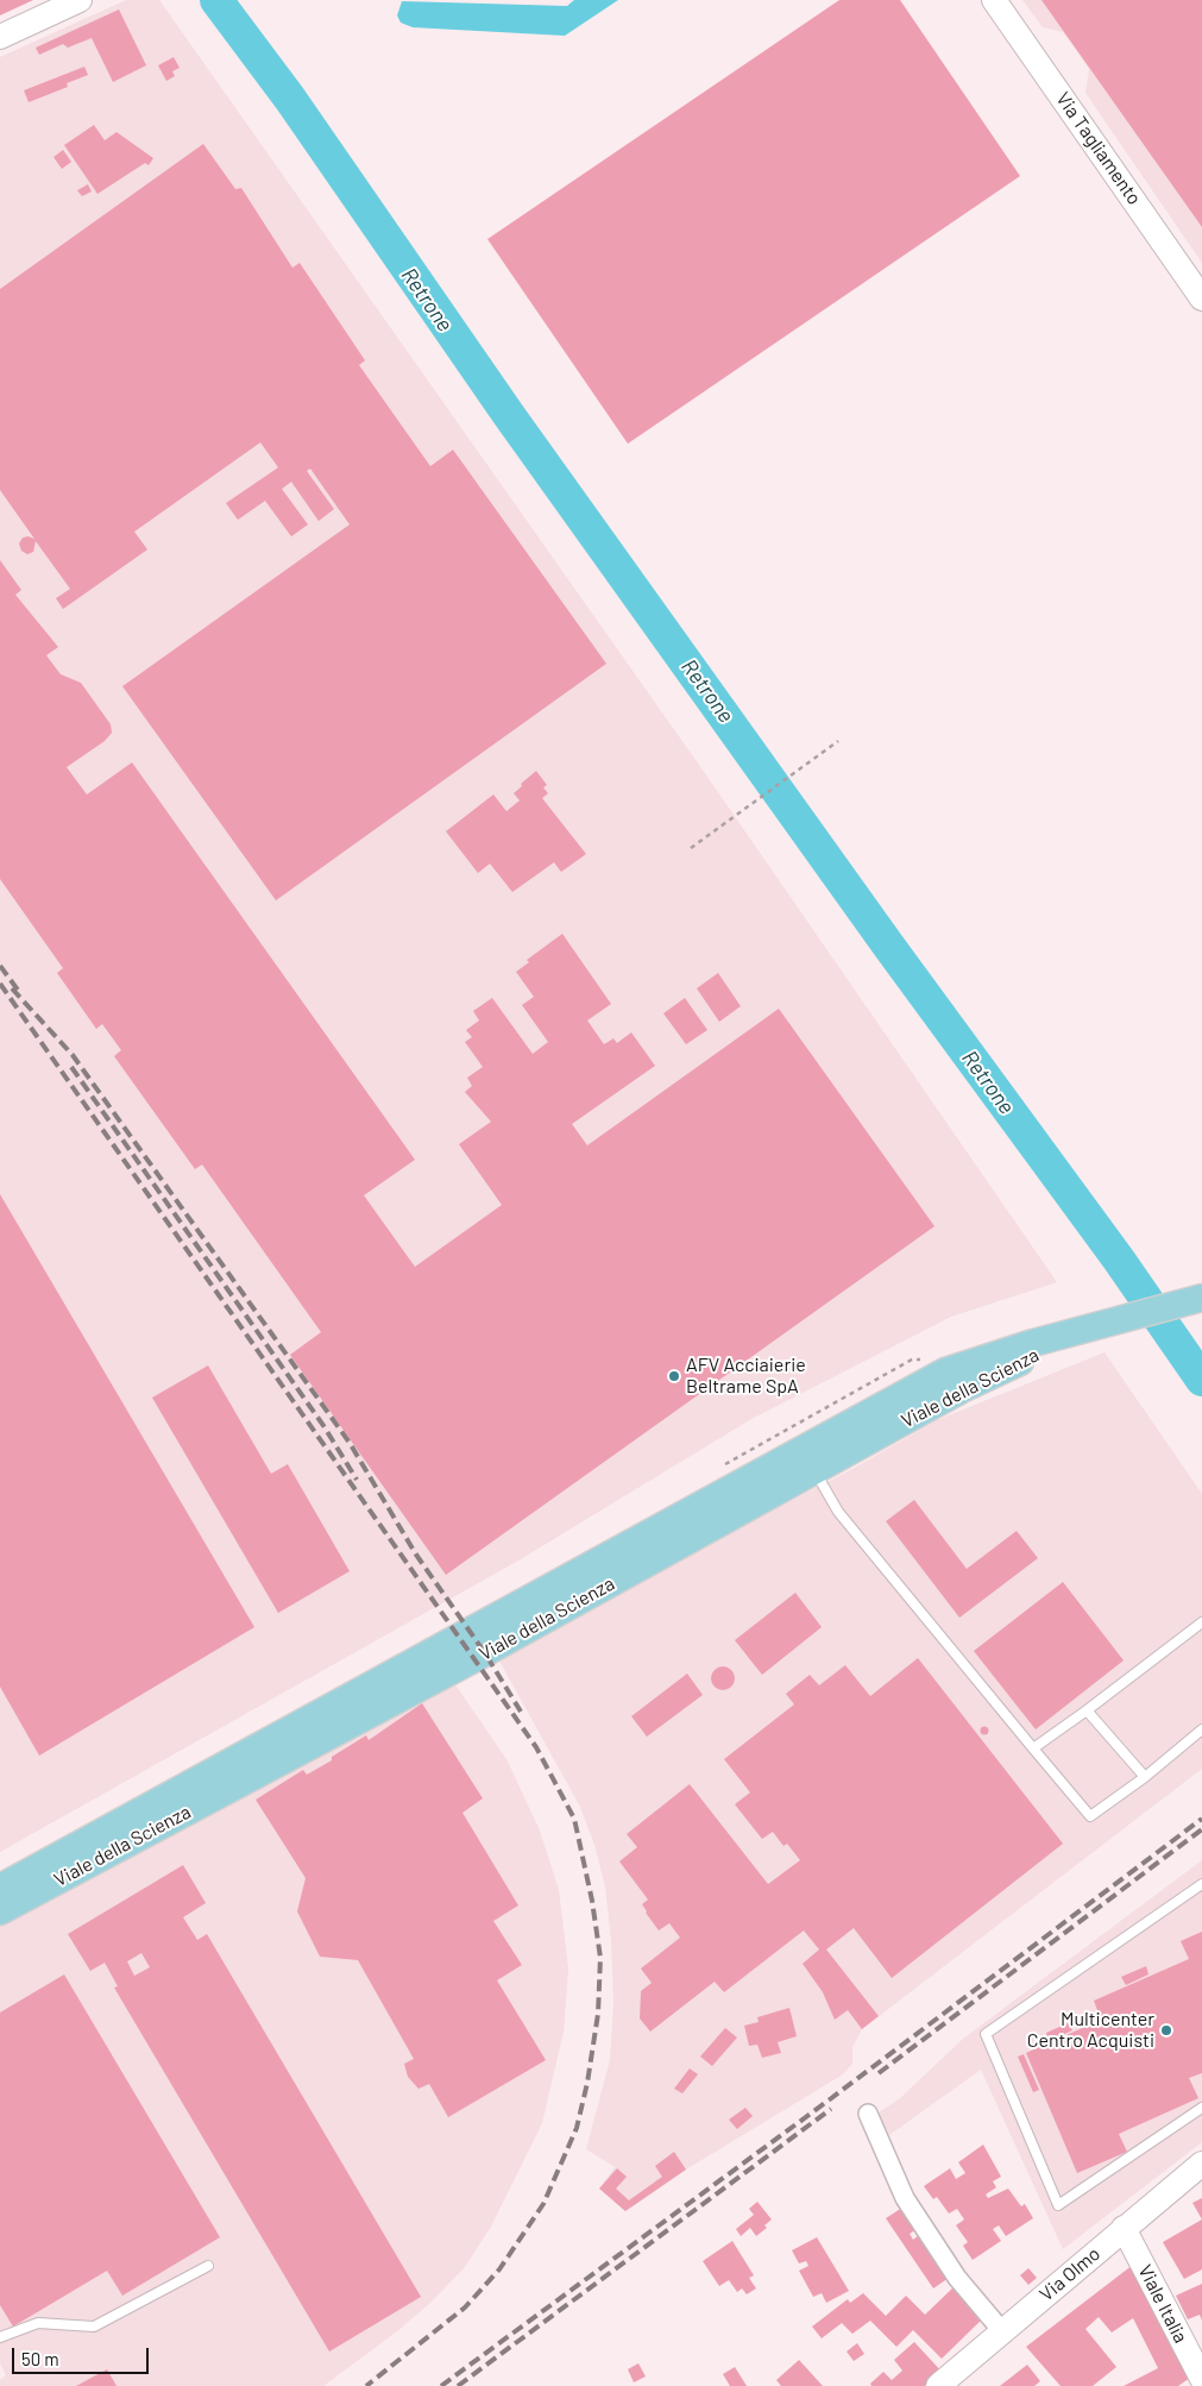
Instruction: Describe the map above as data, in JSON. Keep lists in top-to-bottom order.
{
  "streets": {
    "main road": ["Viale della Scienza"],
    "street": ["Via Tagliamento", "Via Olmo", "Viale Italia"]
  },
  "crossings": [
    ["Via Olmo", "Viale Italia"]
  ],
  "water": ["Retrone"],
  "places": ["AFV Acciaierie Beltrame SpA", "Multicenter Centro Acquisti"],
  "scale_bar": "50 m"
}
